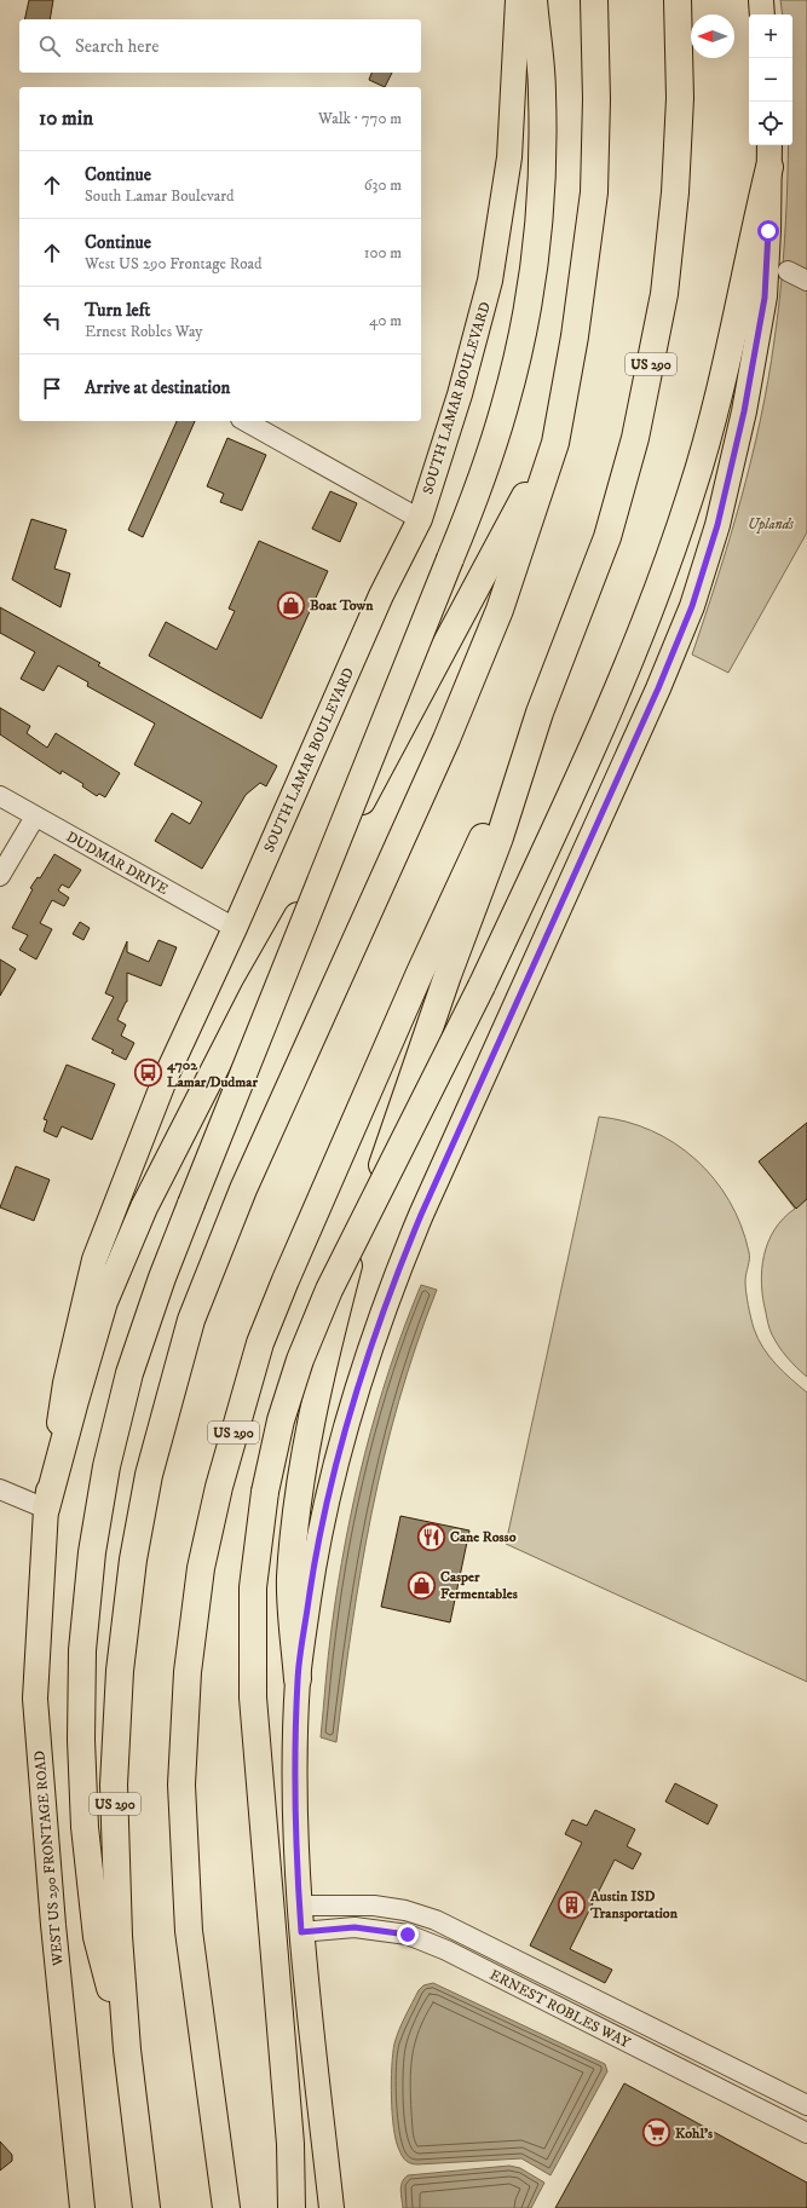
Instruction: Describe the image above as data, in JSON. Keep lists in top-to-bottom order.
{
  "streets": {
    "highway": ["US 290"],
    "main road": ["SOUTH LAMAR BOULEVARD", "WEST US 290 FRONTAGE ROAD"],
    "street": ["DUDMAR DRIVE", "ERNEST ROBLES WAY"]
  },
  "crossings": [
    ["SOUTH LAMAR BOULEVARD", "DUDMAR DRIVE"],
    ["SOUTH LAMAR BOULEVARD", "WEST US 290 FRONTAGE ROAD"]
  ],
  "parks": ["Uplands"],
  "places": {
    "shop": ["Boat Town", "Casper Fermentables"],
    "bus stop": ["4702 Lamar/Dudmar"],
    "restaurant": ["Cane Rosso"],
    "building": ["Austin ISD Transportation"],
    "supermarket": ["Kohl's"]
  },
  "north": "left",
  "page": {
    "map_buttons": ["+", "−"],
    "search": "Search here",
    "heading": ["10 min", "Walk · 770 m"],
    "list": [
      ["Continue", "South Lamar Boulevard", "630 m"],
      ["Continue", "West US 290 Frontage Road", "100 m"],
      ["Turn left", "Ernest Robles Way", "40 m"],
      "Arrive at destination"
    ]
  }
}
